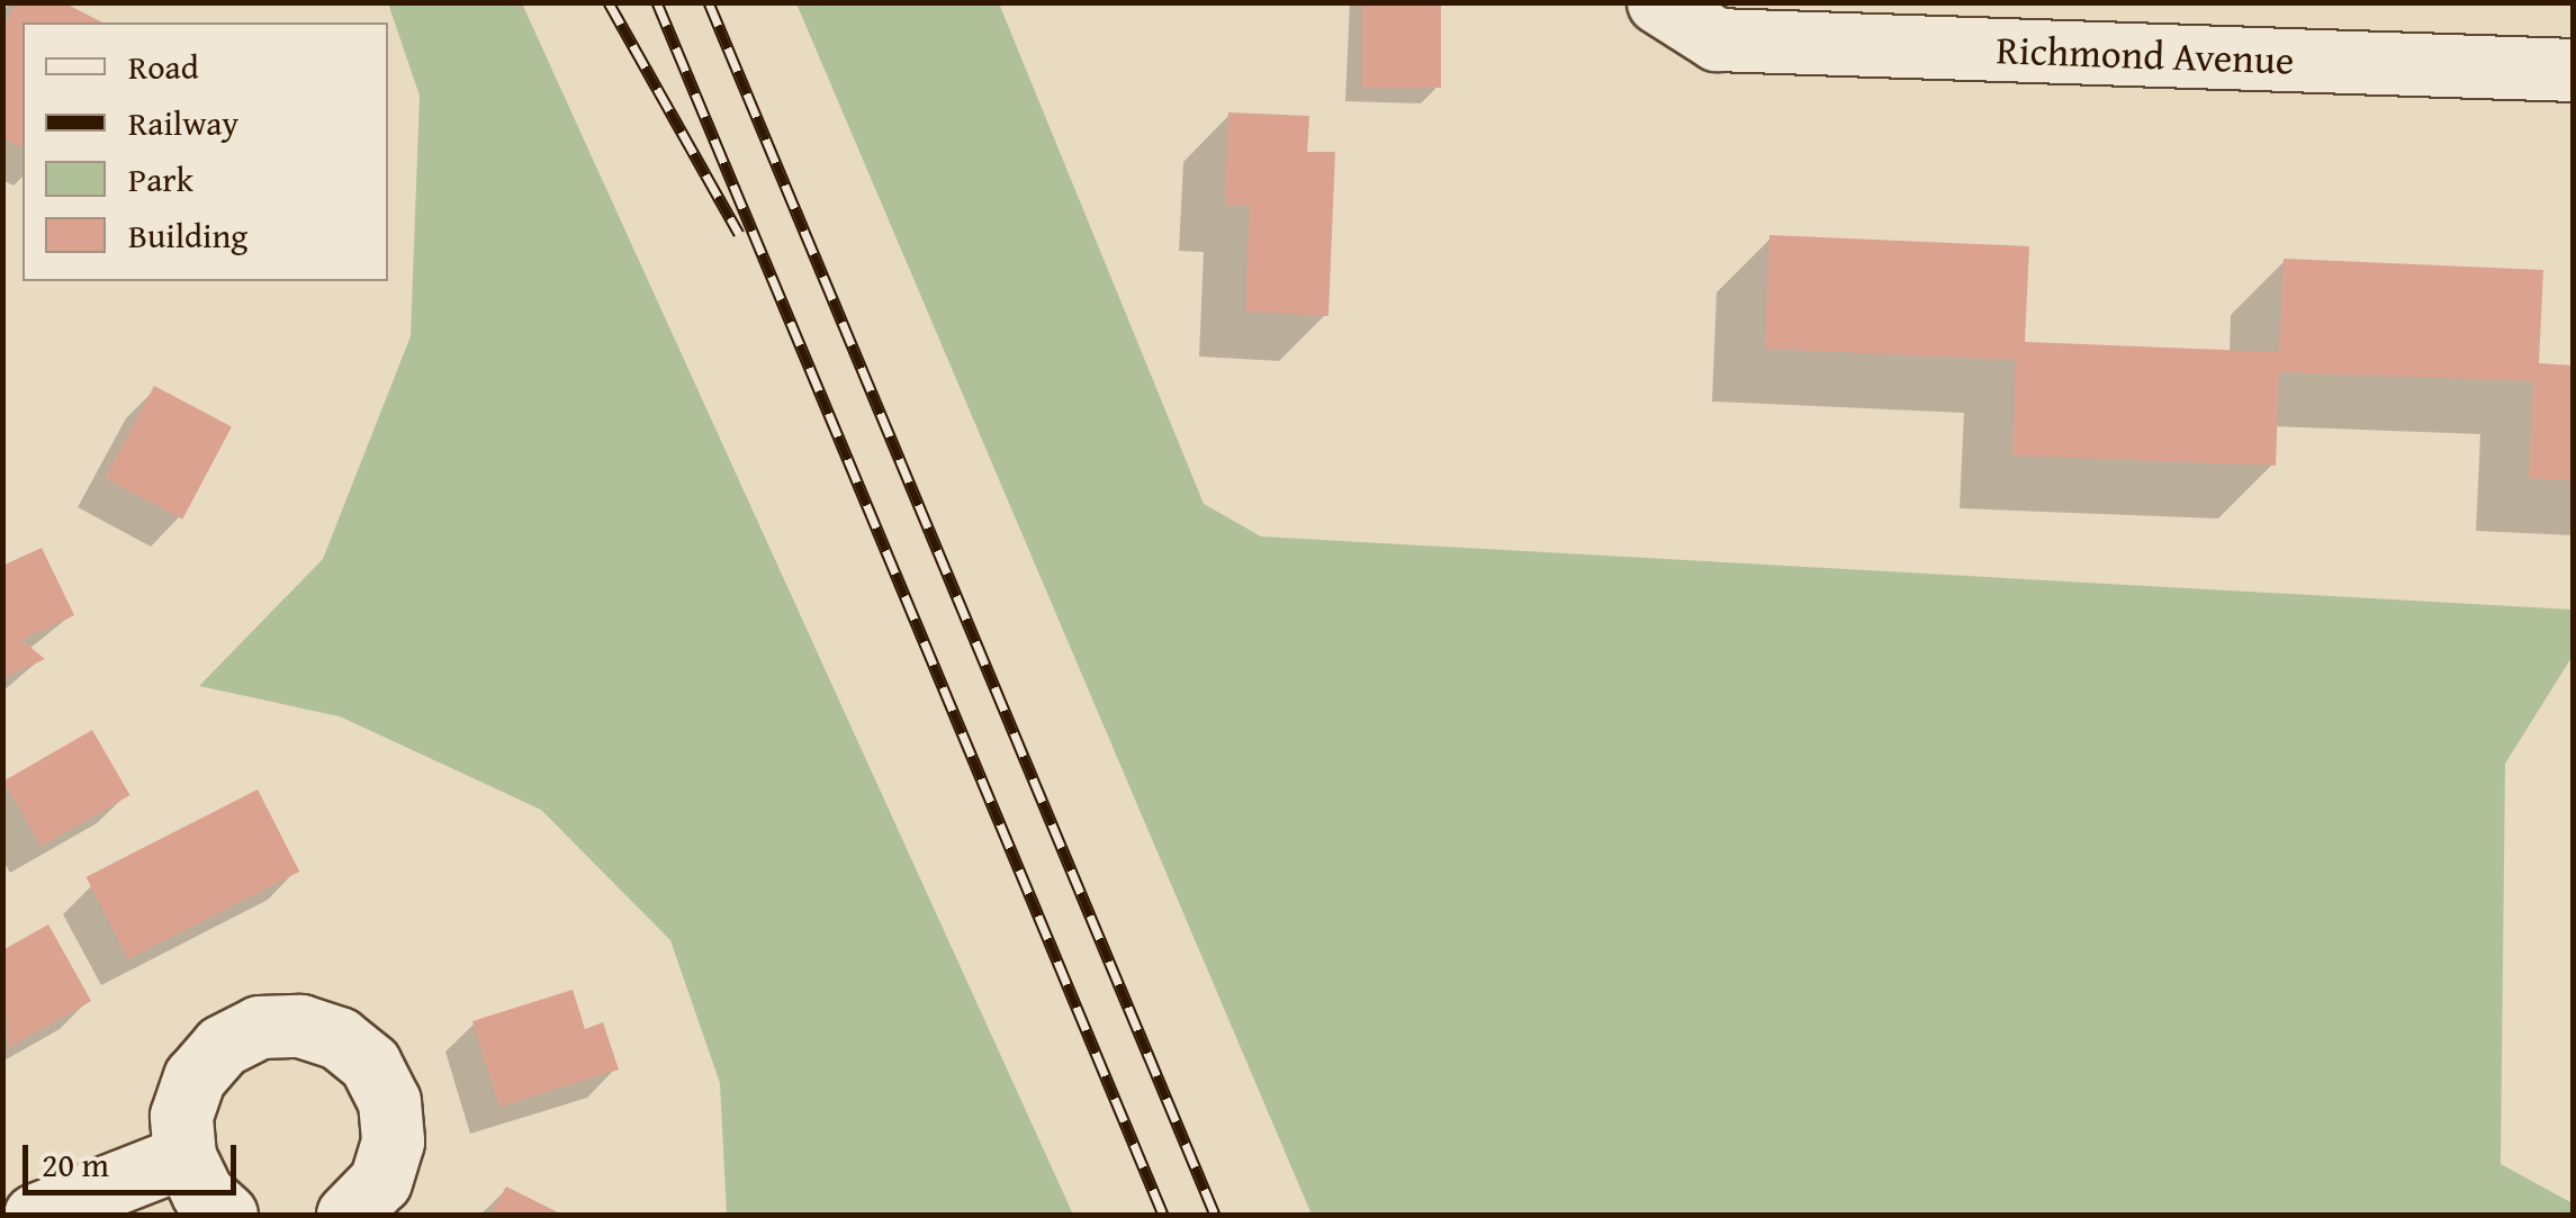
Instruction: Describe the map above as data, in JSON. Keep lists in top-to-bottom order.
{
  "streets": {
    "street": ["Richmond Avenue"]
  },
  "legend": [
    "Road",
    "Railway",
    "Park",
    "Building"
  ],
  "scale_bar": "20 m"
}
